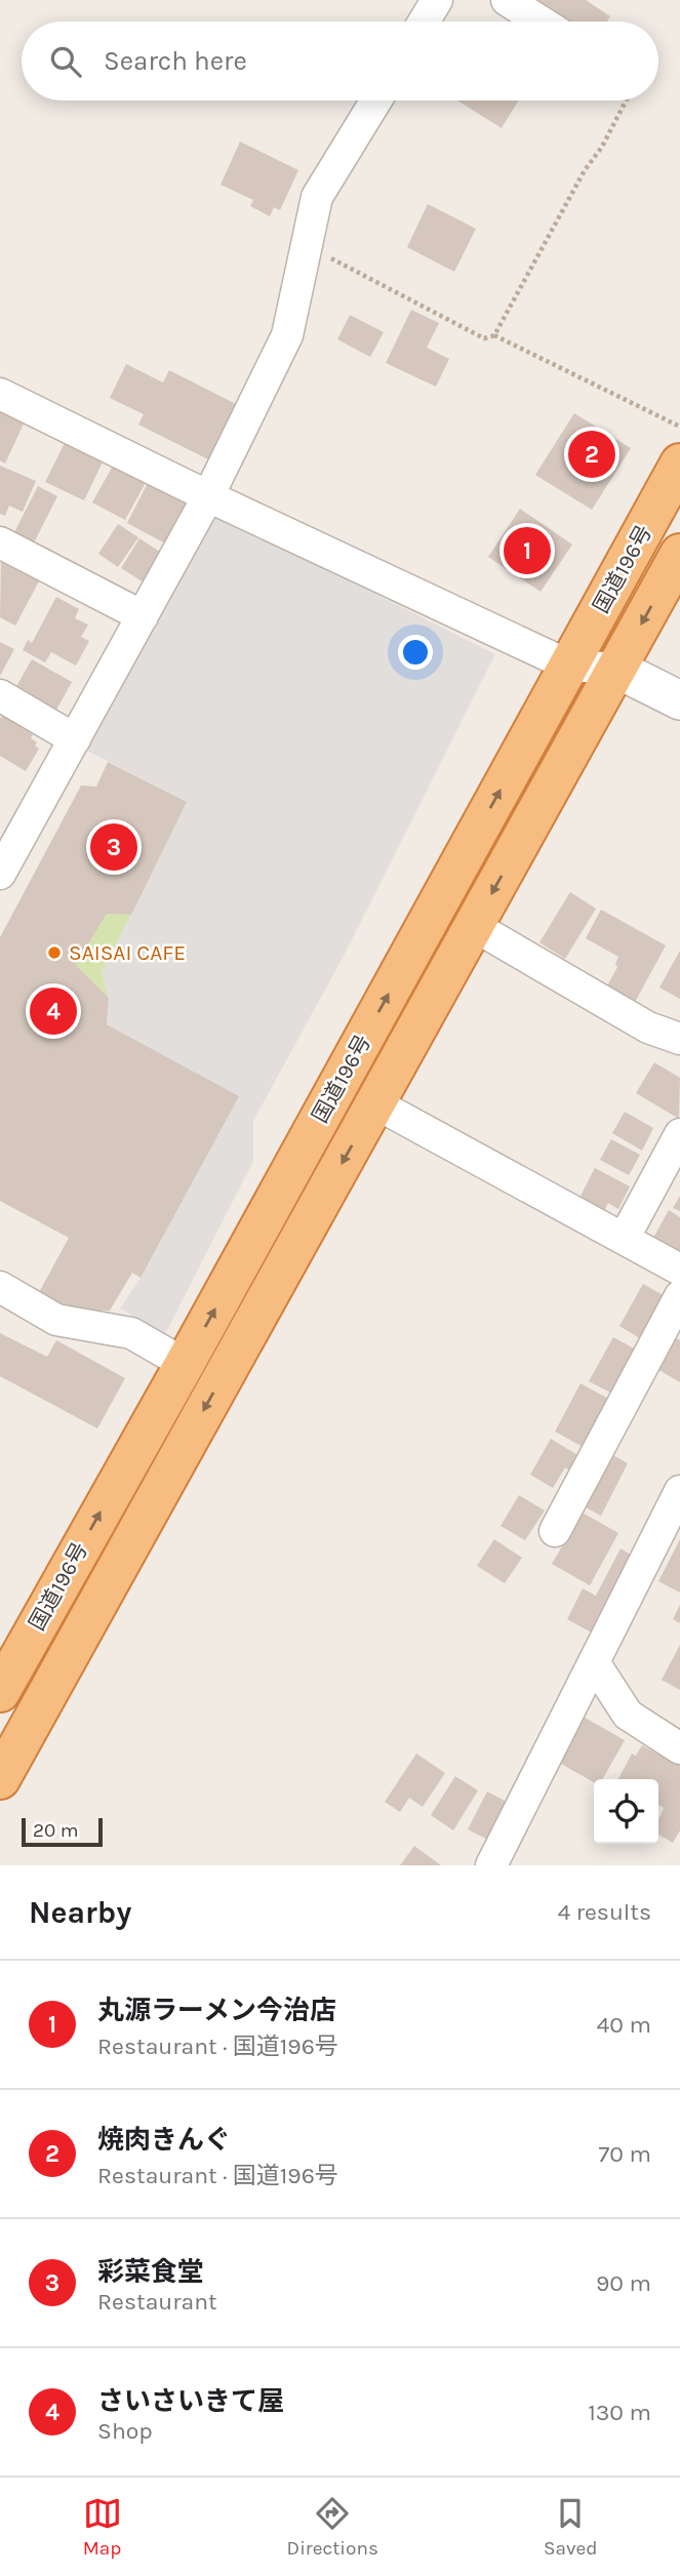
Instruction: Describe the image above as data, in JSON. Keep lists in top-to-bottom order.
{
  "streets": {
    "highway": ["国道196号"]
  },
  "places": ["SAISAI CAFE"],
  "scale_bar": "20 m",
  "page": {
    "search": "Search here",
    "pins": [
      "2",
      "1",
      "3",
      "4"
    ],
    "scale": "20 m",
    "heading": ["Nearby", "4 results"],
    "list": [
      {
        "mark": "1",
        "name": "丸源ラーメン今治店",
        "note": "Restaurant · 国道196号",
        "value": "40 m"
      },
      {
        "mark": "2",
        "name": "焼肉きんぐ",
        "note": "Restaurant · 国道196号",
        "value": "70 m"
      },
      {
        "mark": "3",
        "name": "彩菜食堂",
        "note": "Restaurant",
        "value": "90 m"
      },
      {
        "mark": "4",
        "name": "さいさいきて屋",
        "note": "Shop",
        "value": "130 m"
      }
    ],
    "nav": ["Map", "Directions", "Saved"]
  }
}
